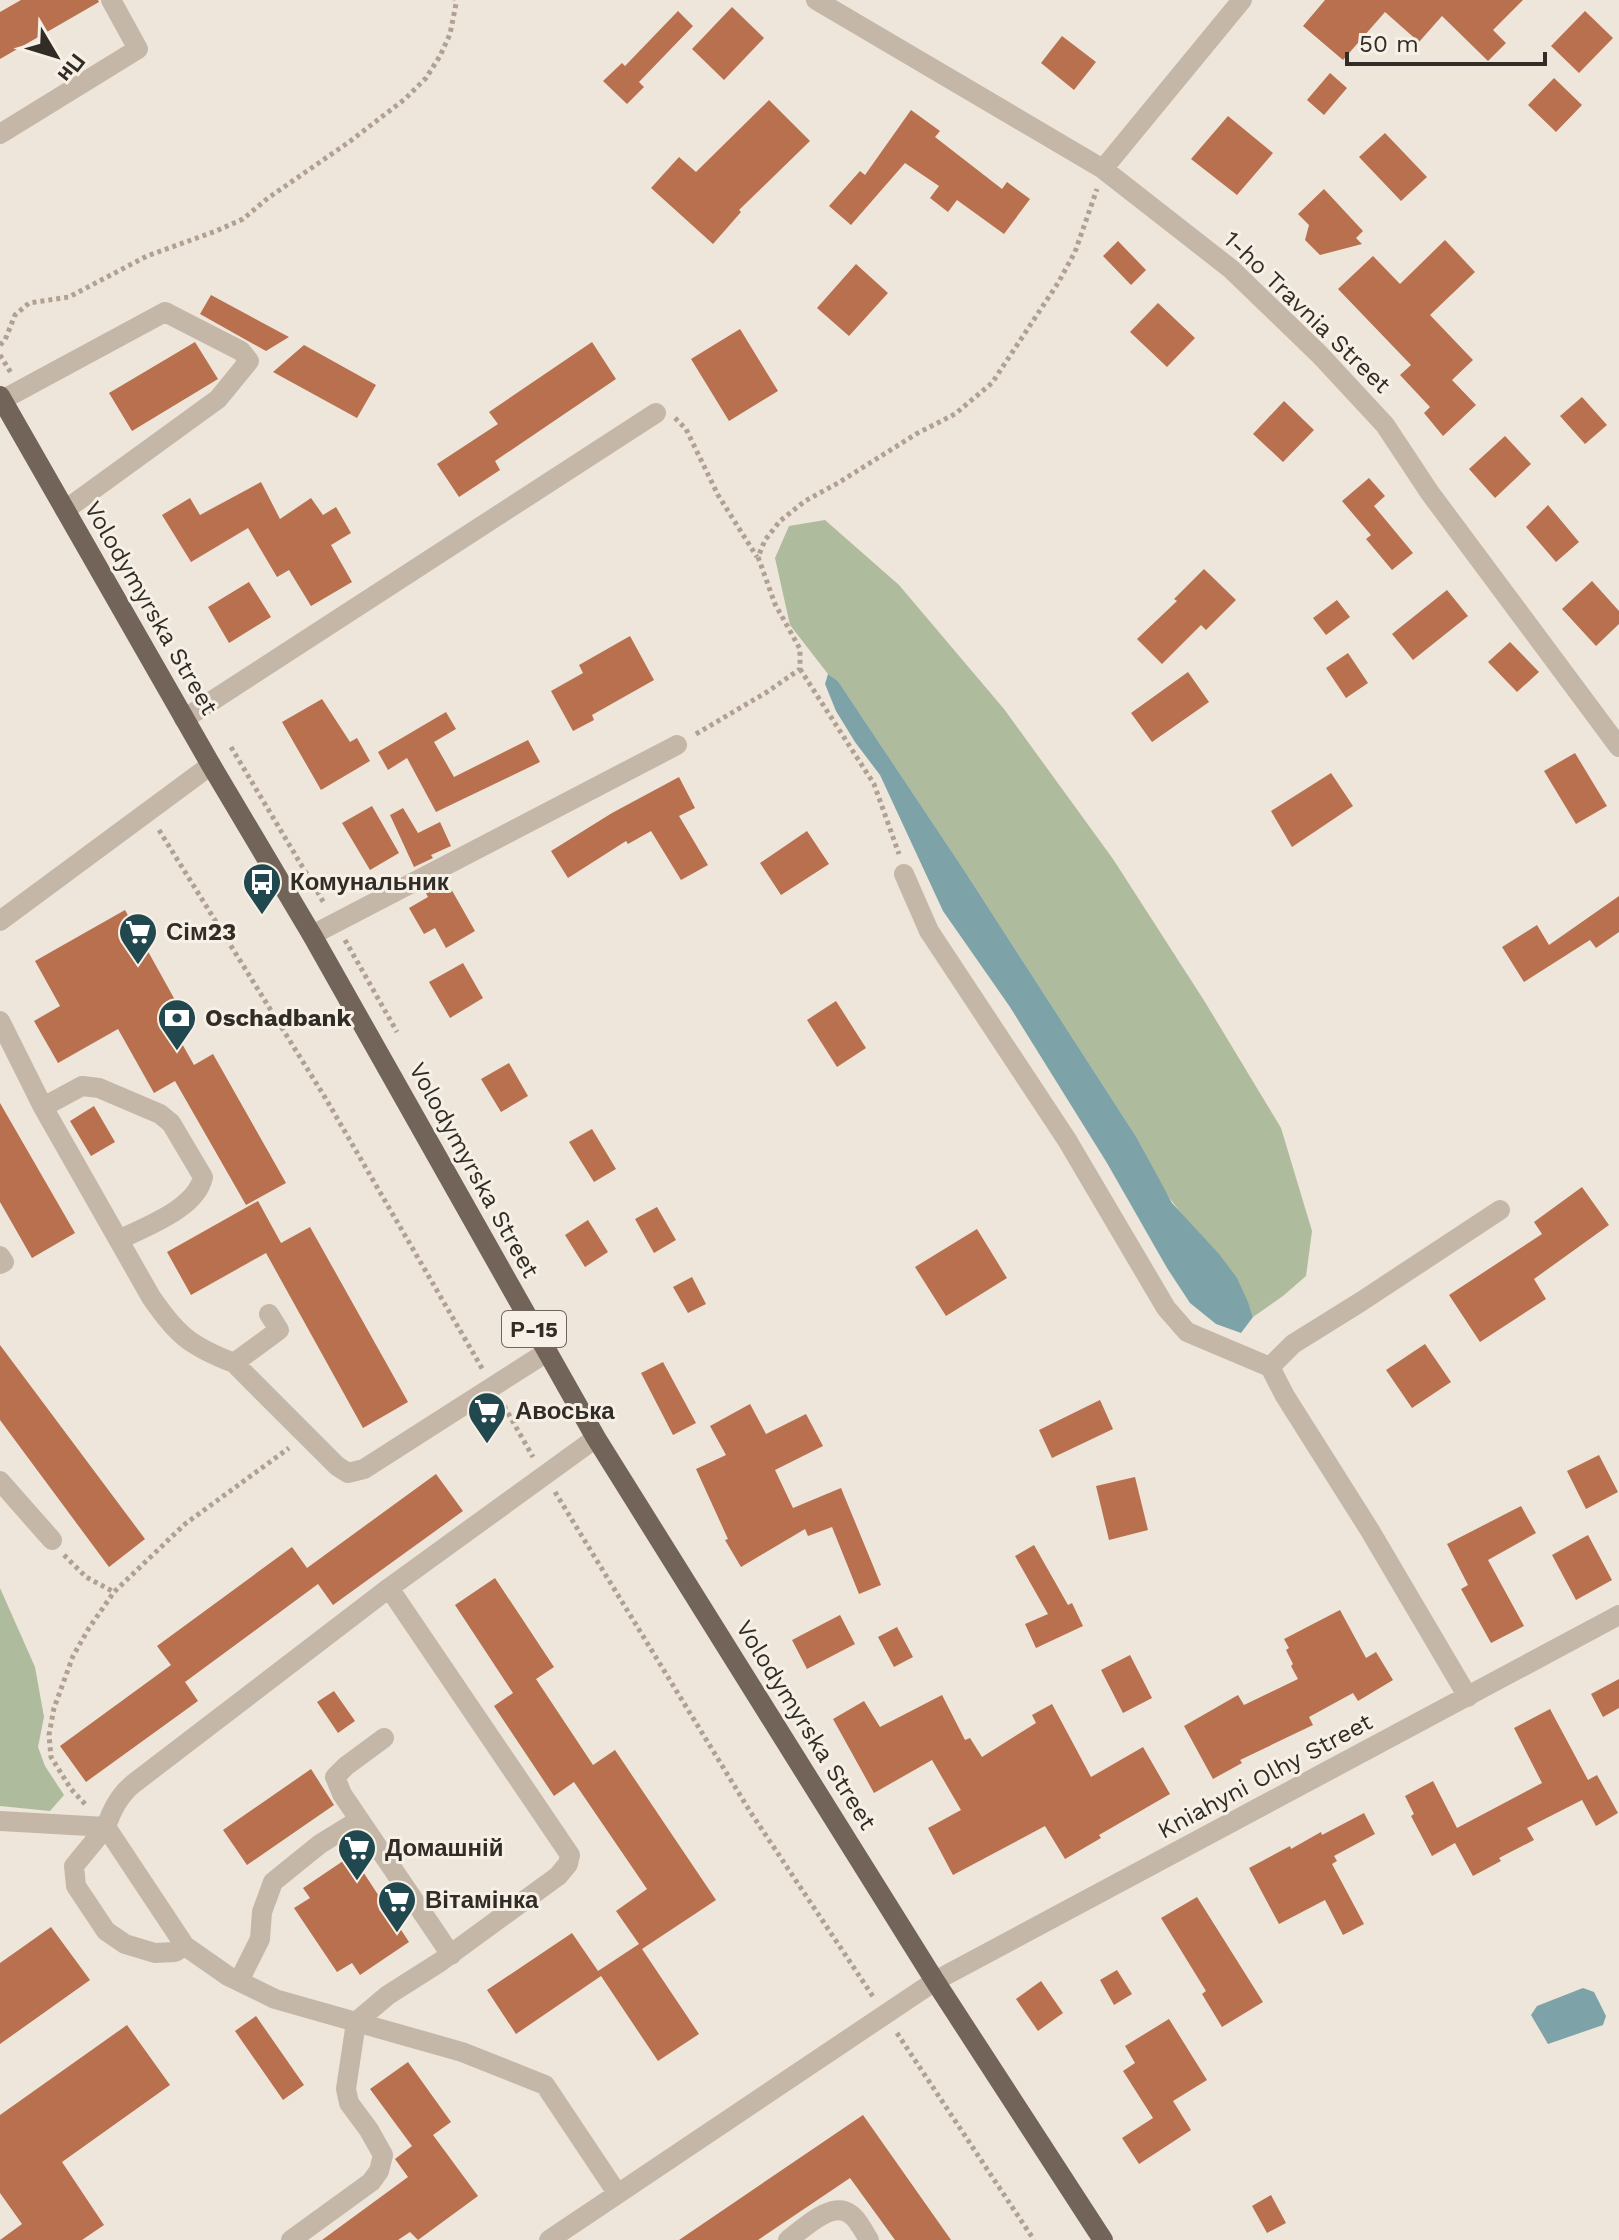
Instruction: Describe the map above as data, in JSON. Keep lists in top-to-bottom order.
{
  "streets": {
    "main road": ["Volodymyrska Street", "Р-15"],
    "street": ["1-ho Travnia Street", "Kniahyni Olhy Street"]
  },
  "crossings": [
    ["Volodymyrska Street", "Kniahyni Olhy Street"]
  ],
  "places": {
    "bus stop": ["Комунальник"],
    "supermarket": [
      "Сім23",
      "Авоська",
      "Домашній",
      "Вітамінка"
    ],
    "bank": ["Oschadbank"]
  },
  "scale_bar": "50 m",
  "north": "bottom right"
}
